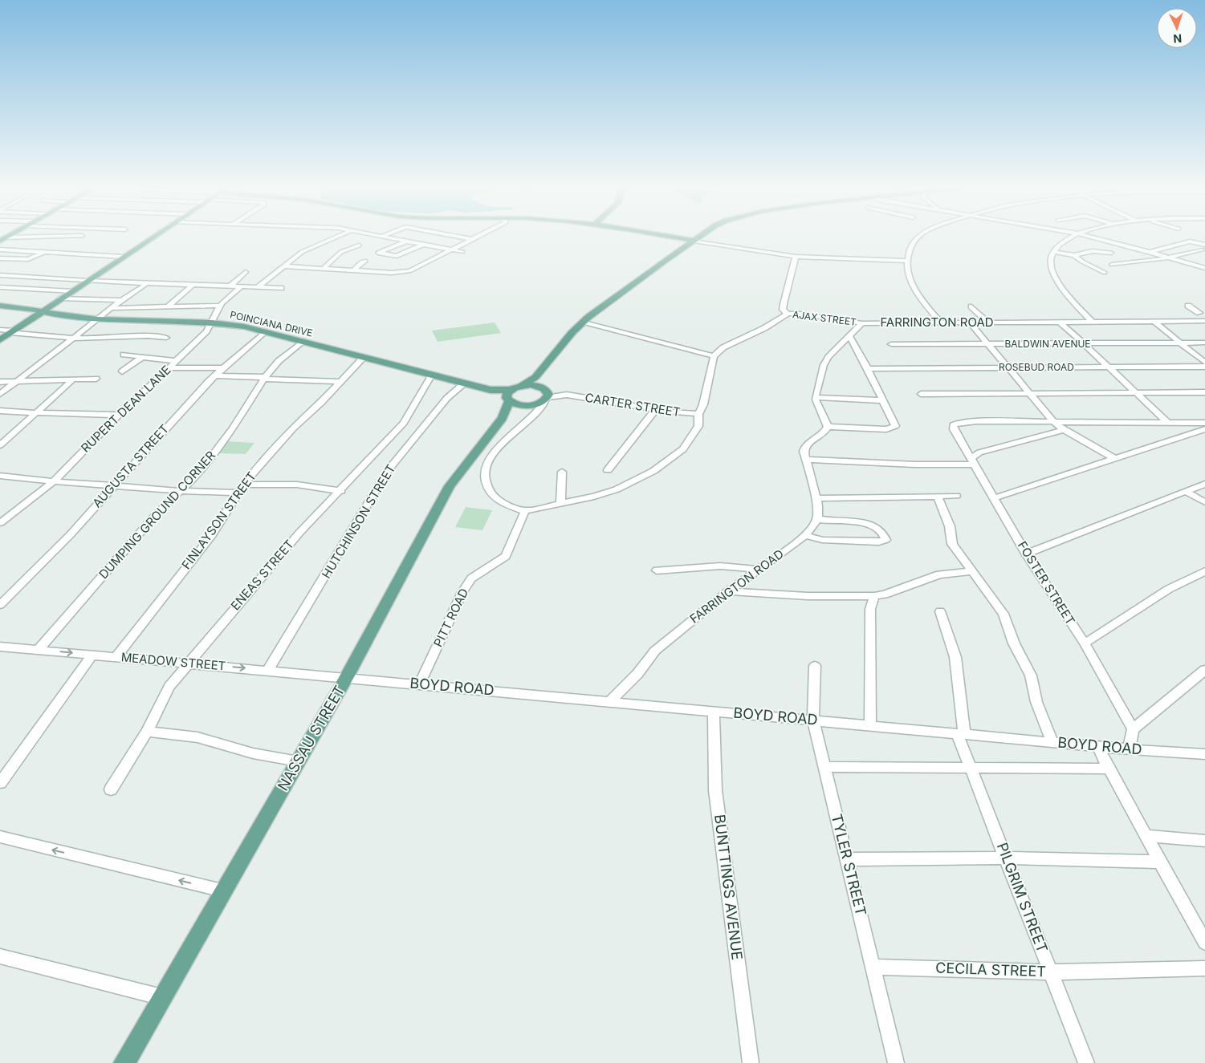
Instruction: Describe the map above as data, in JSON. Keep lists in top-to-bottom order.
{
  "streets": {
    "main road": ["POINCIANA DRIVE", "NASSAU STREET"],
    "street": [
      "AJAX STREET",
      "FARRINGTON ROAD",
      "BALDWIN AVENUE",
      "ROSEBUD ROAD",
      "CARTER STREET",
      "RUPERT DEAN LANE",
      "AUGUSTA STREET",
      "DUMPING GROUND CORNER",
      "FINLAYSON STREET",
      "HUTCHINSON STREET",
      "ENEAS STREET",
      "FOSTER STREET",
      "PITT ROAD",
      "MEADOW STREET",
      "BOYD ROAD",
      "TYLER STREET",
      "BUNTTINGS AVENUE",
      "PILGRIM STREET",
      "CECILA STREET"
    ]
  },
  "crossings": [
    ["AJAX STREET", "FARRINGTON ROAD"],
    ["FARRINGTON ROAD", "BOYD ROAD"],
    ["POINCIANA DRIVE", "CARTER STREET"],
    ["POINCIANA DRIVE", "RUPERT DEAN LANE"],
    ["POINCIANA DRIVE", "AUGUSTA STREET"],
    ["POINCIANA DRIVE", "DUMPING GROUND CORNER"],
    ["POINCIANA DRIVE", "FINLAYSON STREET"],
    ["POINCIANA DRIVE", "HUTCHINSON STREET"],
    ["POINCIANA DRIVE", "ENEAS STREET"],
    ["DUMPING GROUND CORNER", "MEADOW STREET"],
    ["FINLAYSON STREET", "MEADOW STREET"],
    ["HUTCHINSON STREET", "MEADOW STREET"],
    ["ENEAS STREET", "MEADOW STREET"],
    ["PITT ROAD", "BOYD ROAD"],
    ["MEADOW STREET", "BOYD ROAD"],
    ["MEADOW STREET", "NASSAU STREET"],
    ["BOYD ROAD", "NASSAU STREET"],
    ["BOYD ROAD", "TYLER STREET"],
    ["BOYD ROAD", "BUNTTINGS AVENUE"],
    ["BOYD ROAD", "PILGRIM STREET"],
    ["TYLER STREET", "CECILA STREET"],
    ["PILGRIM STREET", "CECILA STREET"]
  ],
  "north": "bottom"
}
